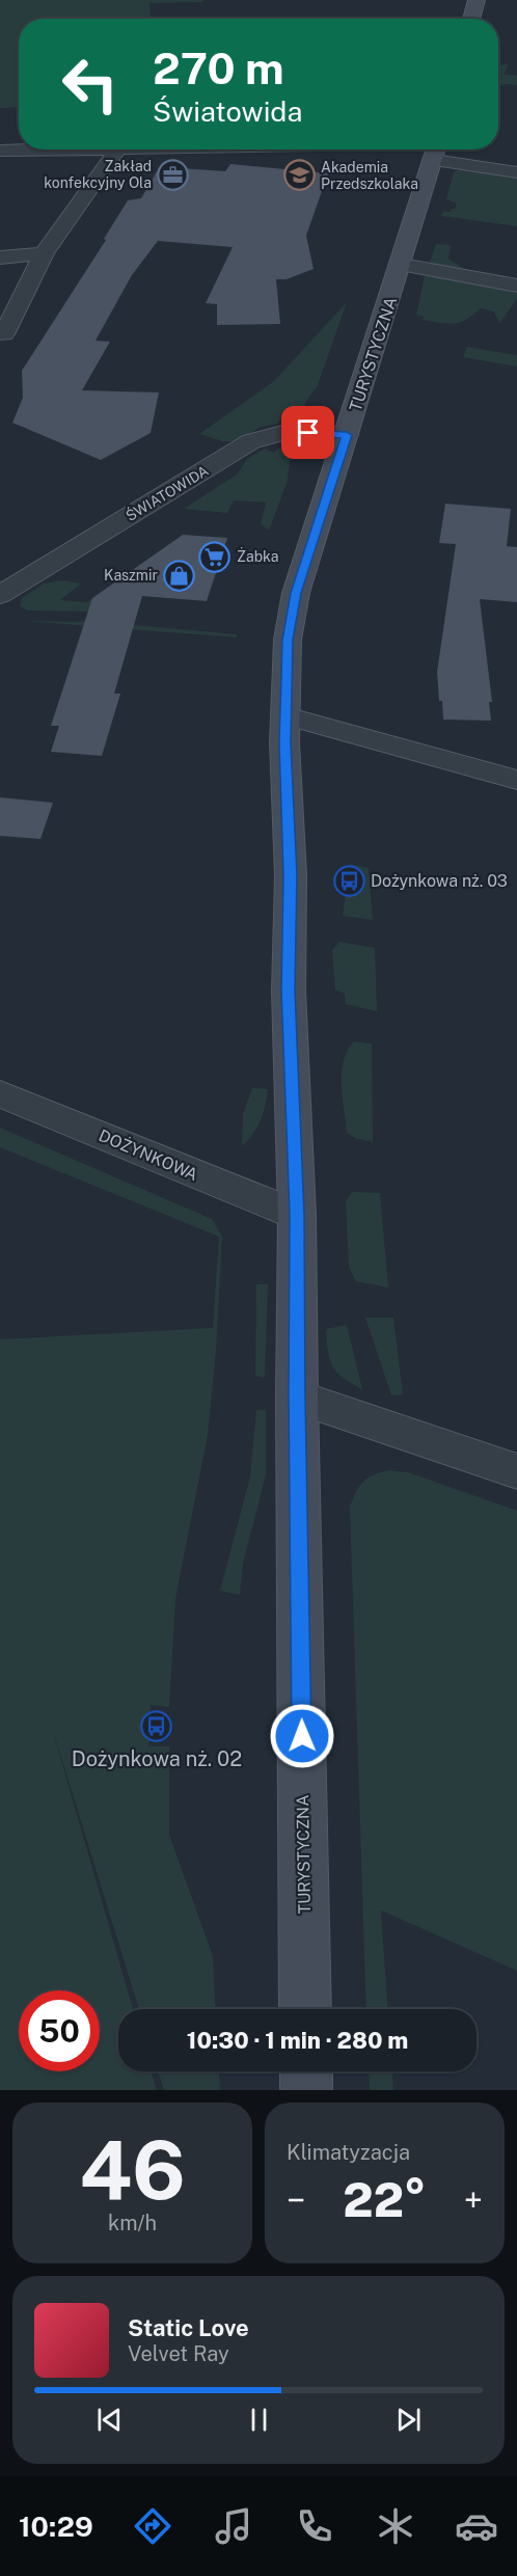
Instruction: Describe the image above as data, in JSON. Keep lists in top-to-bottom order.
{
  "streets": {
    "main road": ["TURYSTYCZNA"],
    "street": ["ŚWIATOWIDA", "DOŻYNKOWA"]
  },
  "crossings": [
    ["TURYSTYCZNA", "ŚWIATOWIDA"],
    ["TURYSTYCZNA", "DOŻYNKOWA"]
  ],
  "places": {
    "office": ["Zakład konfekcyjny Ola"],
    "school or university": ["Akademia Przedszkolaka"],
    "supermarket": ["Żabka"],
    "shop": ["Kaszmir"],
    "bus stop": ["Dożynkowa nż. 03", "Dożynkowa nż. 02"]
  },
  "page": {
    "turn": ["270 m", "Światowida"],
    "limit": "50",
    "trip": "10:30 · 1 min · 280 m",
    "tile": [
      ["46", "km/h"],
      "Klimatyzacja"
    ],
    "heat": ["−", "22°", "+"],
    "song": ["Static Love", "Velvet Ray"],
    "tabs": "10:29"
  }
}
